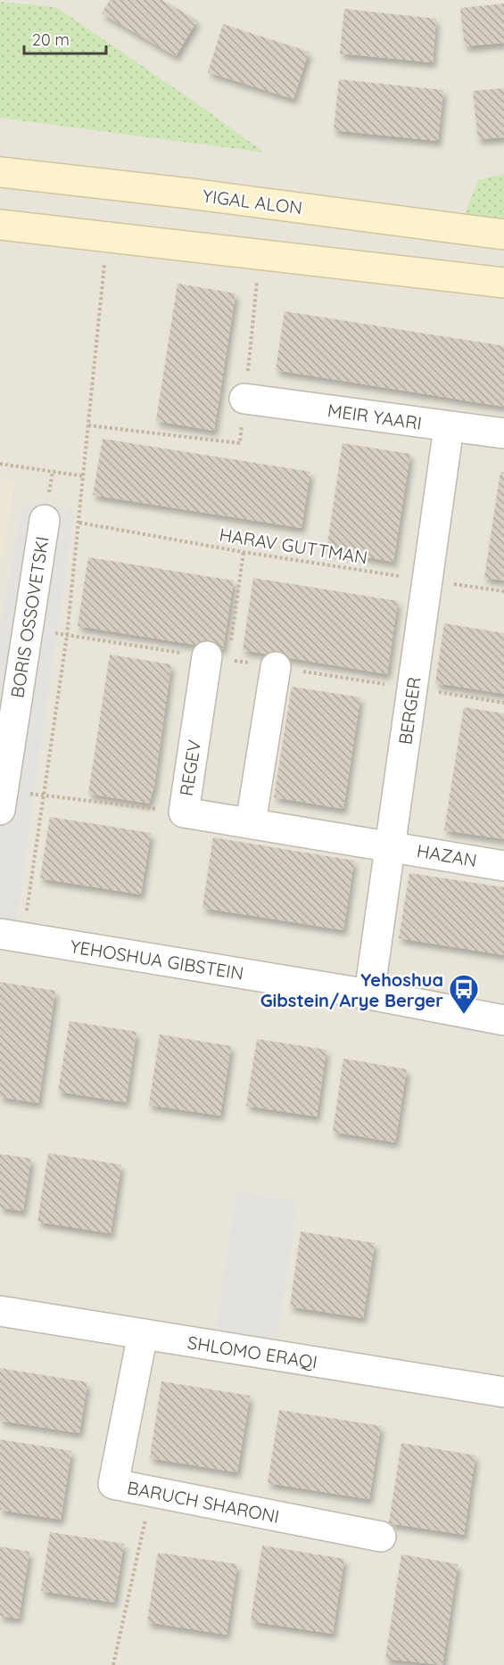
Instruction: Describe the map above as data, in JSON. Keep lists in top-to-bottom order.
{
  "streets": {
    "main road": ["YIGAL ALON"],
    "street": [
      "MEIR YAARI",
      "BORIS OSSOVETSKI",
      "BERGER",
      "REGEV",
      "HAZAN",
      "YEHOSHUA GIBSTEIN",
      "SHLOMO ERAQI",
      "BARUCH SHARONI"
    ],
    "path": ["HARAV GUTTMAN"]
  },
  "crossings": [
    ["MEIR YAARI", "BERGER"],
    ["HARAV GUTTMAN", "BERGER"],
    ["BERGER", "REGEV"],
    ["BERGER", "HAZAN"],
    ["BERGER", "YEHOSHUA GIBSTEIN"],
    ["REGEV", "HAZAN"],
    ["SHLOMO ERAQI", "BARUCH SHARONI"]
  ],
  "places": {
    "bus stop": ["Yehoshua Gibstein/Arye Berger"]
  },
  "scale_bar": "20 m"
}
